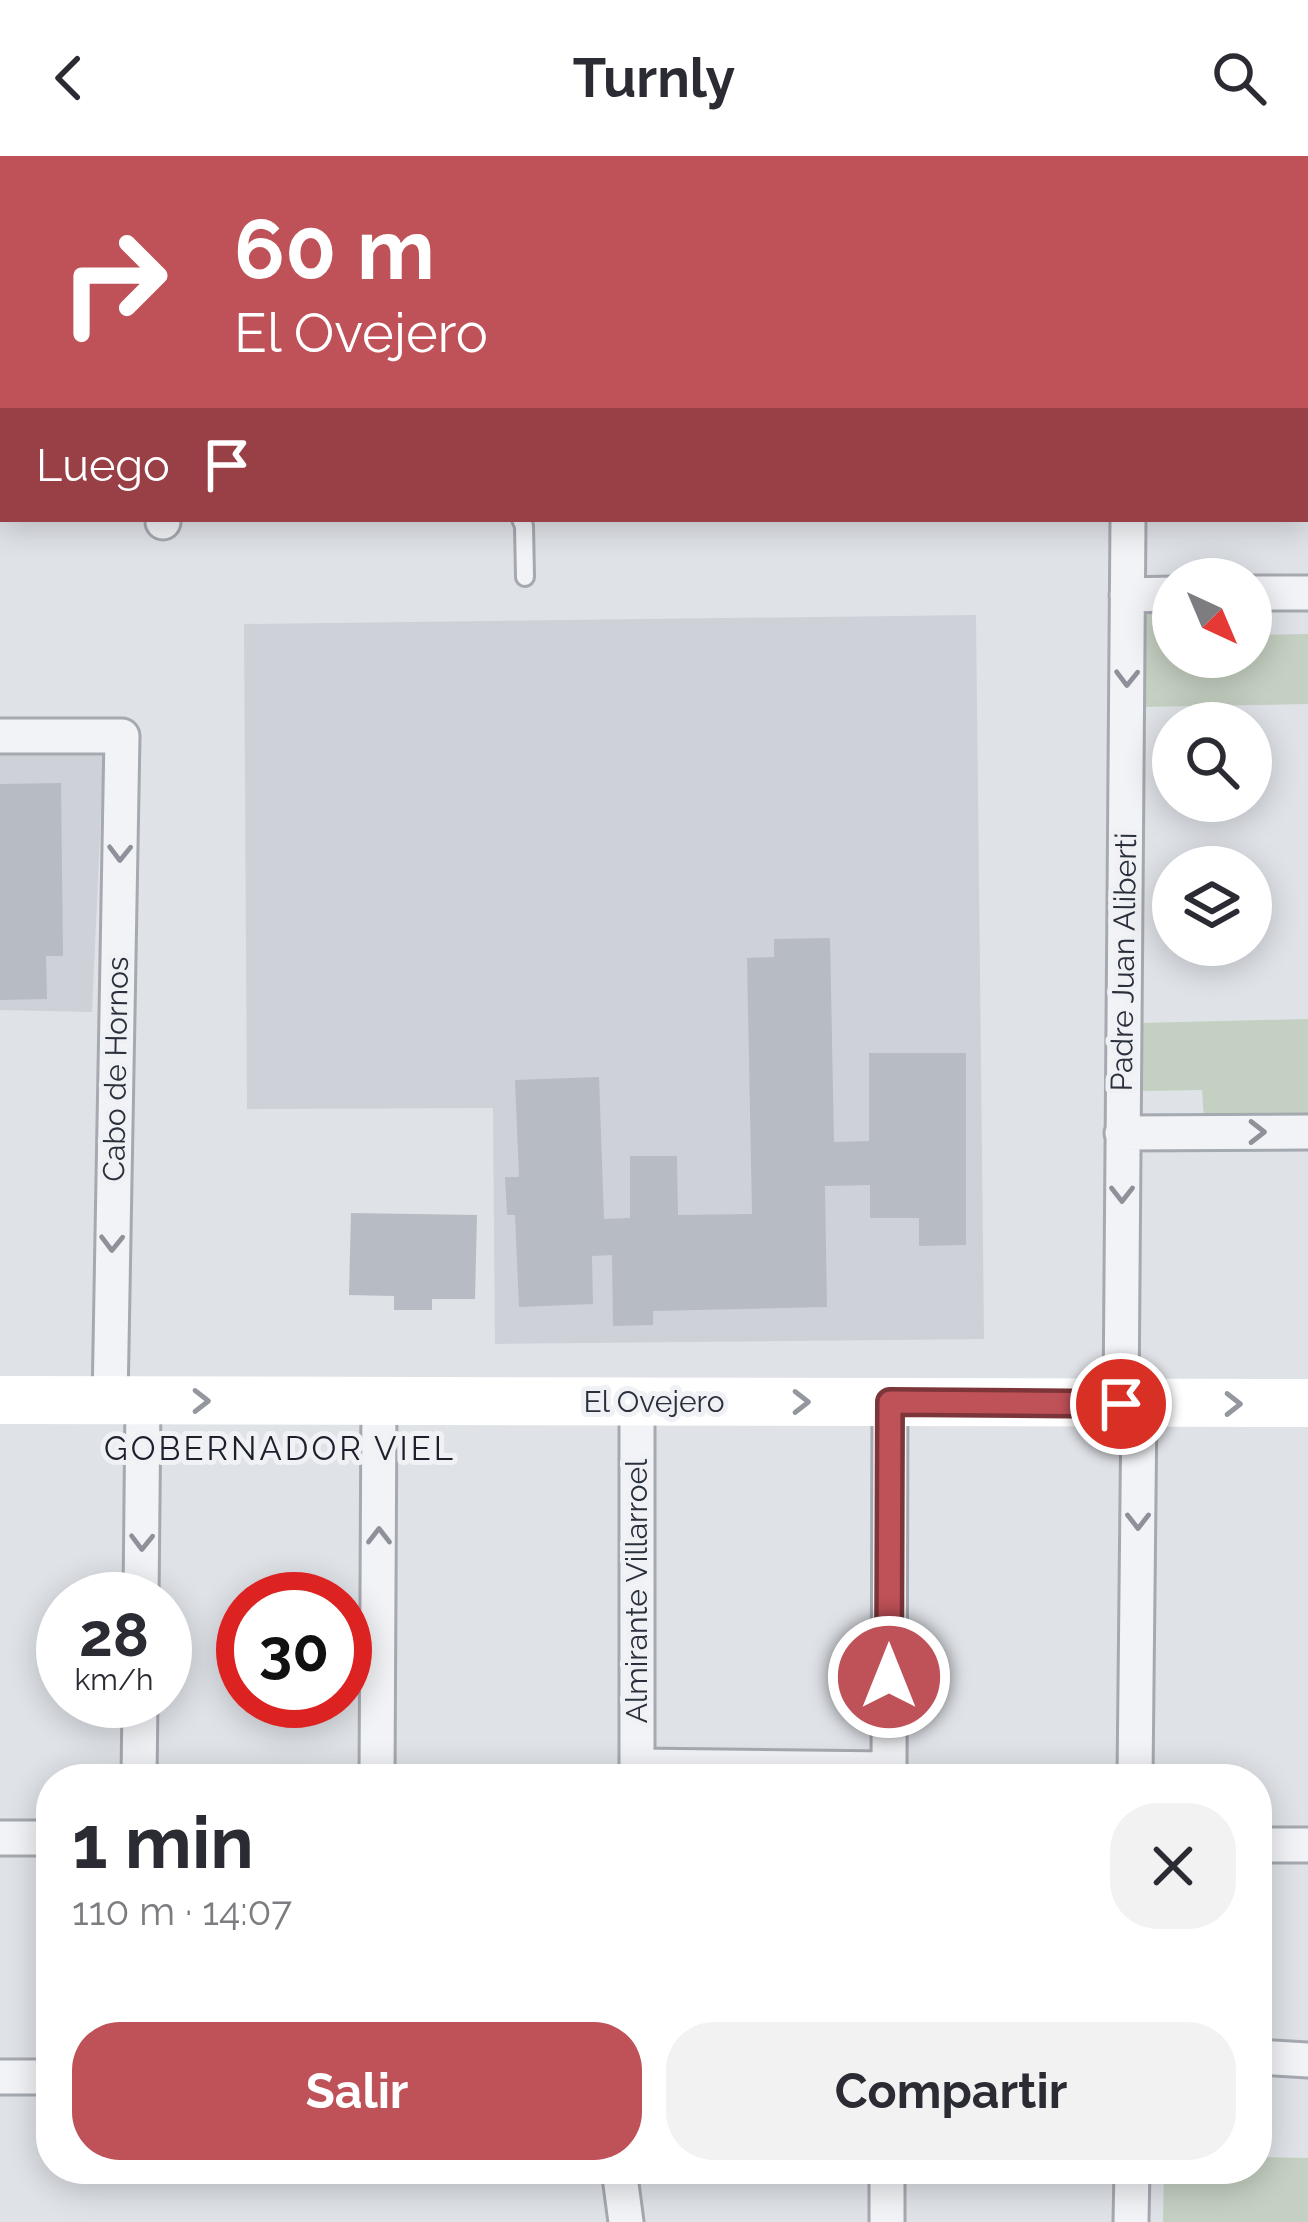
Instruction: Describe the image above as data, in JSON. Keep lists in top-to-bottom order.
{
  "streets": {
    "street": [
      "Padre Juan Aliberti",
      "Cabo de Hornos",
      "El Ovejero",
      "Almirante Villarroel"
    ]
  },
  "crossings": [
    ["Padre Juan Aliberti", "El Ovejero"],
    ["Cabo de Hornos", "El Ovejero"],
    ["El Ovejero", "Almirante Villarroel"]
  ],
  "one_way": ["Cabo de Hornos", "El Ovejero"],
  "districts": ["GOBERNADOR VIEL"],
  "north": "bottom right",
  "page": {
    "header": "Turnly",
    "turn": ["60 m", "El Ovejero"],
    "then": "Luego",
    "speed": "28 km/h",
    "limit": "30",
    "heading": ["1 min", "110 m · 14:07"],
    "buttons": ["Salir", "Compartir"]
  }
}
